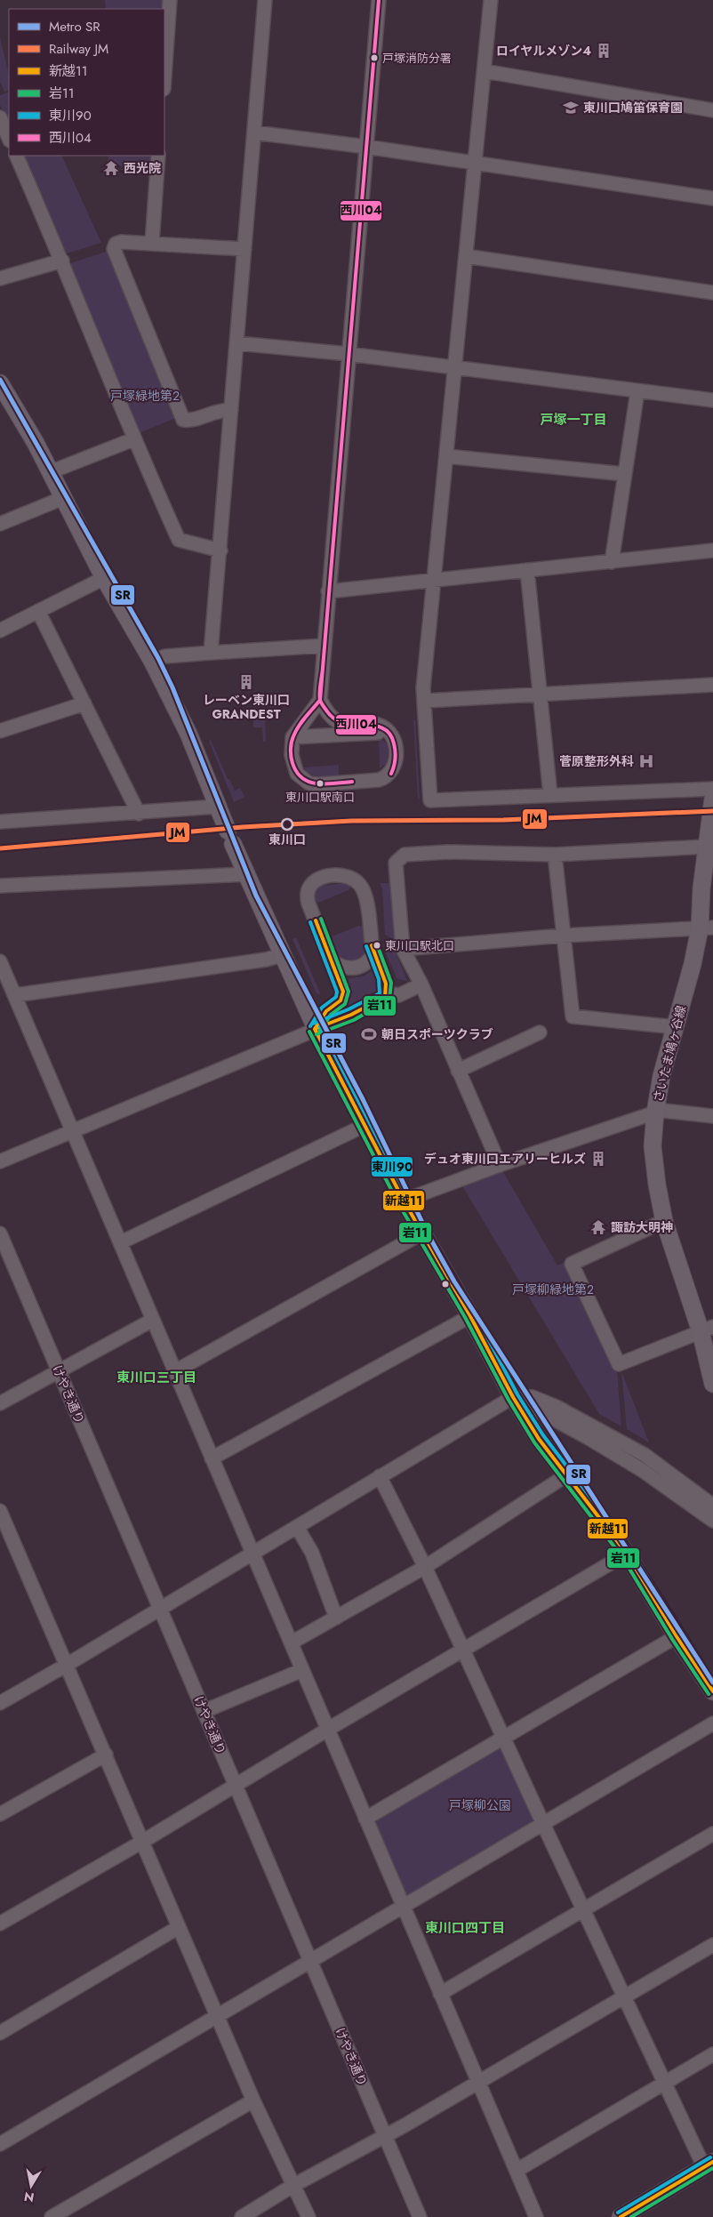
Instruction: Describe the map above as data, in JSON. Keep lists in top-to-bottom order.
{
  "streets": {
    "main road": ["さいたま鳩ヶ谷線"],
    "street": ["けやき通り"]
  },
  "districts": ["戸塚一丁目", "東川口三丁目", "東川口四丁目"],
  "parks": ["戸塚緑地第２", "戸塚柳緑地第2", "戸塚柳公園"],
  "places": {
    "building": ["ロイヤルメゾン4", "レーベン東川口 GRANDEST", "デュオ東川口エアリーヒルズ"],
    "other": [
      "戸塚消防分署",
      "東川口駅南口",
      "東川口",
      "東川口駅北口"
    ],
    "school or university": ["東川口鳩笛保育園"],
    "temple": ["西光院", "諏訪大明神"],
    "hospital": ["菅原整形外科"],
    "sports": ["朝日スポーツクラブ"]
  },
  "lines": [
    "transit line 西川04",
    "metro line SR",
    "rail line JM",
    "transit line 岩11",
    "transit line 新越11",
    "transit line 東川90"
  ],
  "legend": [
    "Metro SR",
    "Railway JM",
    "新越11",
    "岩11",
    "東川90",
    "西川04"
  ],
  "north": "bottom"
}
